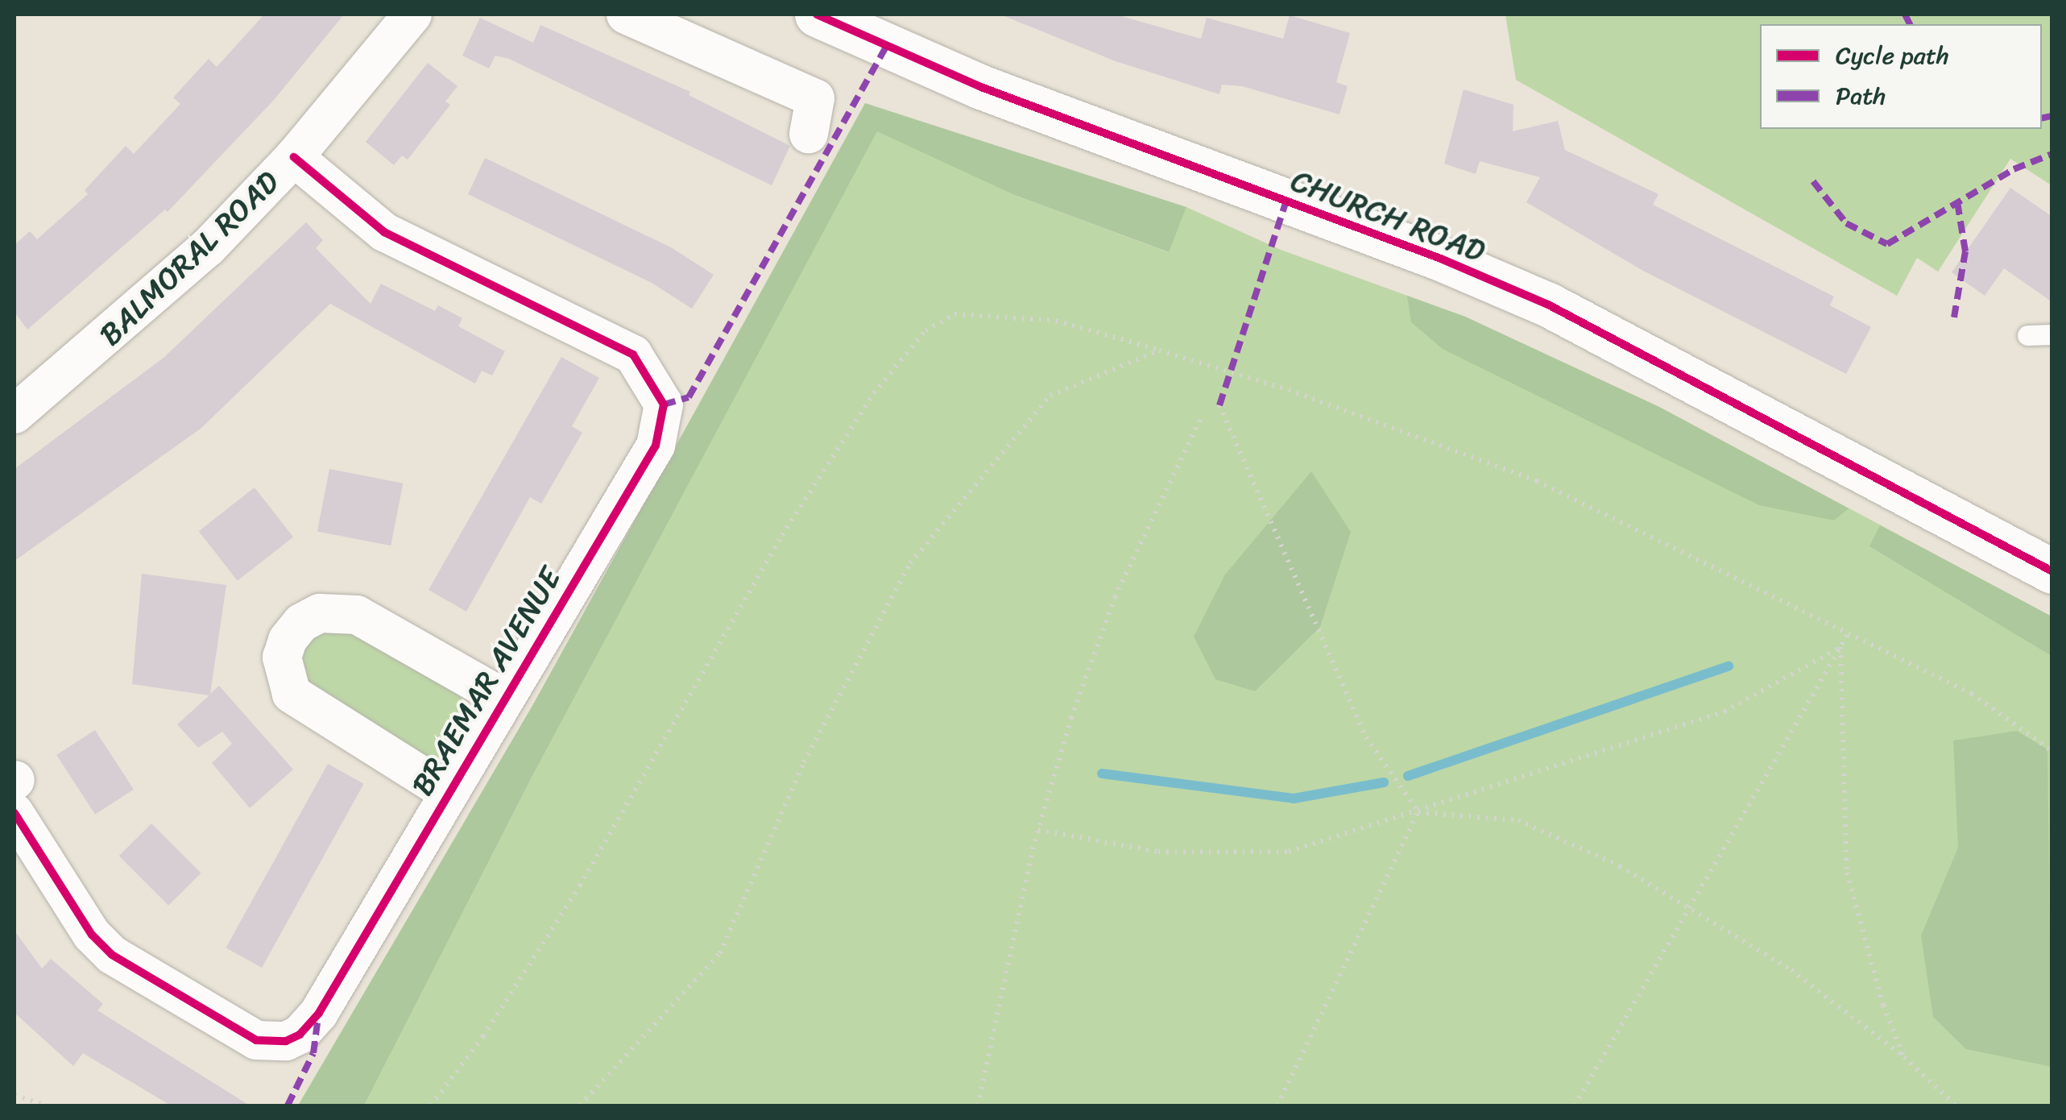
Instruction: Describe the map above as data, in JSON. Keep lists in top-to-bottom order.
{
  "streets": {
    "main road": ["CHURCH ROAD"],
    "street": ["BALMORAL ROAD", "BRAEMAR AVENUE"]
  },
  "crossings": [
    ["BALMORAL ROAD", "BRAEMAR AVENUE"]
  ],
  "legend": ["Cycle path", "Path"]
}
